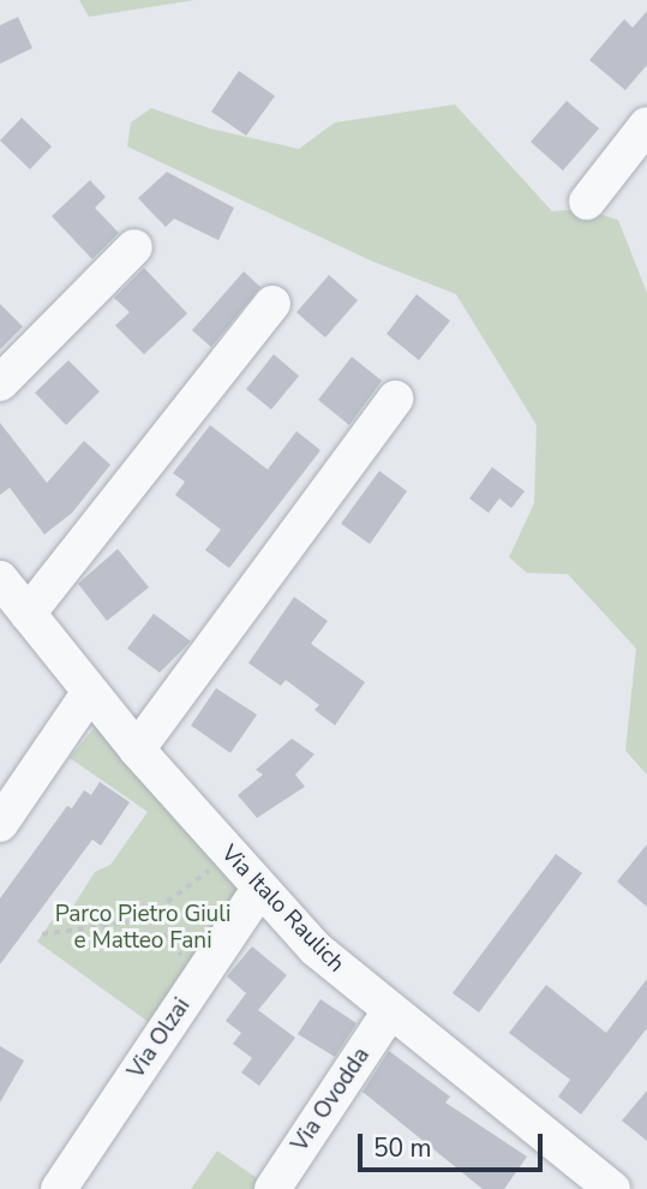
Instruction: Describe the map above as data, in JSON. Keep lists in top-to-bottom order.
{
  "streets": {
    "street": ["Via Italo Raulich", "Via Olzai", "Via Ovodda"]
  },
  "crossings": [
    ["Via Italo Raulich", "Via Olzai"],
    ["Via Italo Raulich", "Via Ovodda"]
  ],
  "parks": ["Parco Pietro Giuli e Matteo Fani"],
  "scale_bar": "50 m"
}
